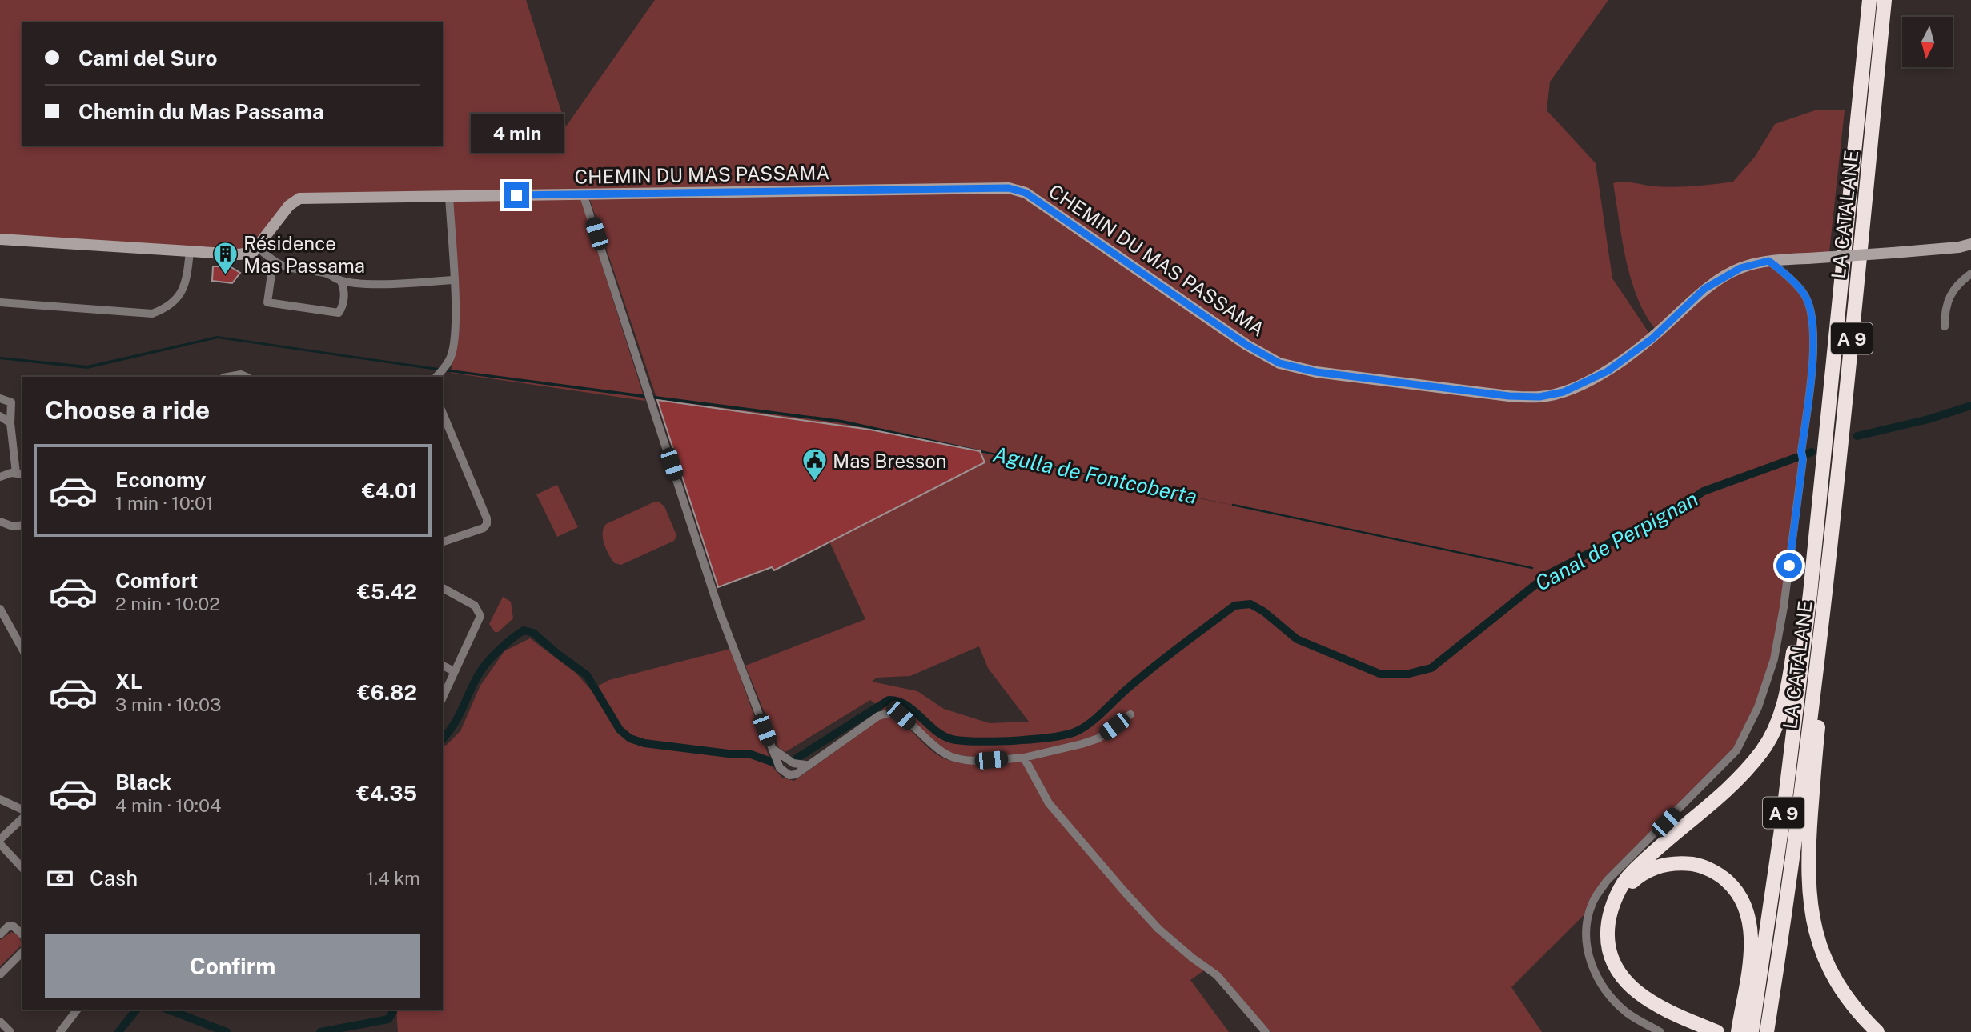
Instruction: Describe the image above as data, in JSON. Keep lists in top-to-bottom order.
{
  "streets": {
    "highway": ["LA CATALANE", "A 9"],
    "street": ["CHEMIN DU MAS PASSAMA"]
  },
  "water": ["Agulla de Fontcoberta", "Canal de Perpignan"],
  "places": {
    "building": ["Résidence Mas Passama"],
    "public building": ["Mas Bresson"]
  },
  "north": "bottom",
  "page": {
    "banner": ["Cami del Suro", "Chemin du Mas Passama"],
    "bubble": "4 min",
    "heading": "Choose a ride",
    "list": [
      {
        "name": "Economy",
        "note": "1 min · 10:01",
        "value": "€4.01"
      },
      {
        "name": "Comfort",
        "note": "2 min · 10:02",
        "value": "€5.42"
      },
      {
        "name": "XL",
        "note": "3 min · 10:03",
        "value": "€6.82"
      },
      {
        "name": "Black",
        "note": "4 min · 10:04",
        "value": "€4.35"
      }
    ],
    "pay": ["Cash", "1.4 km"],
    "buttons": "Confirm"
  }
}
